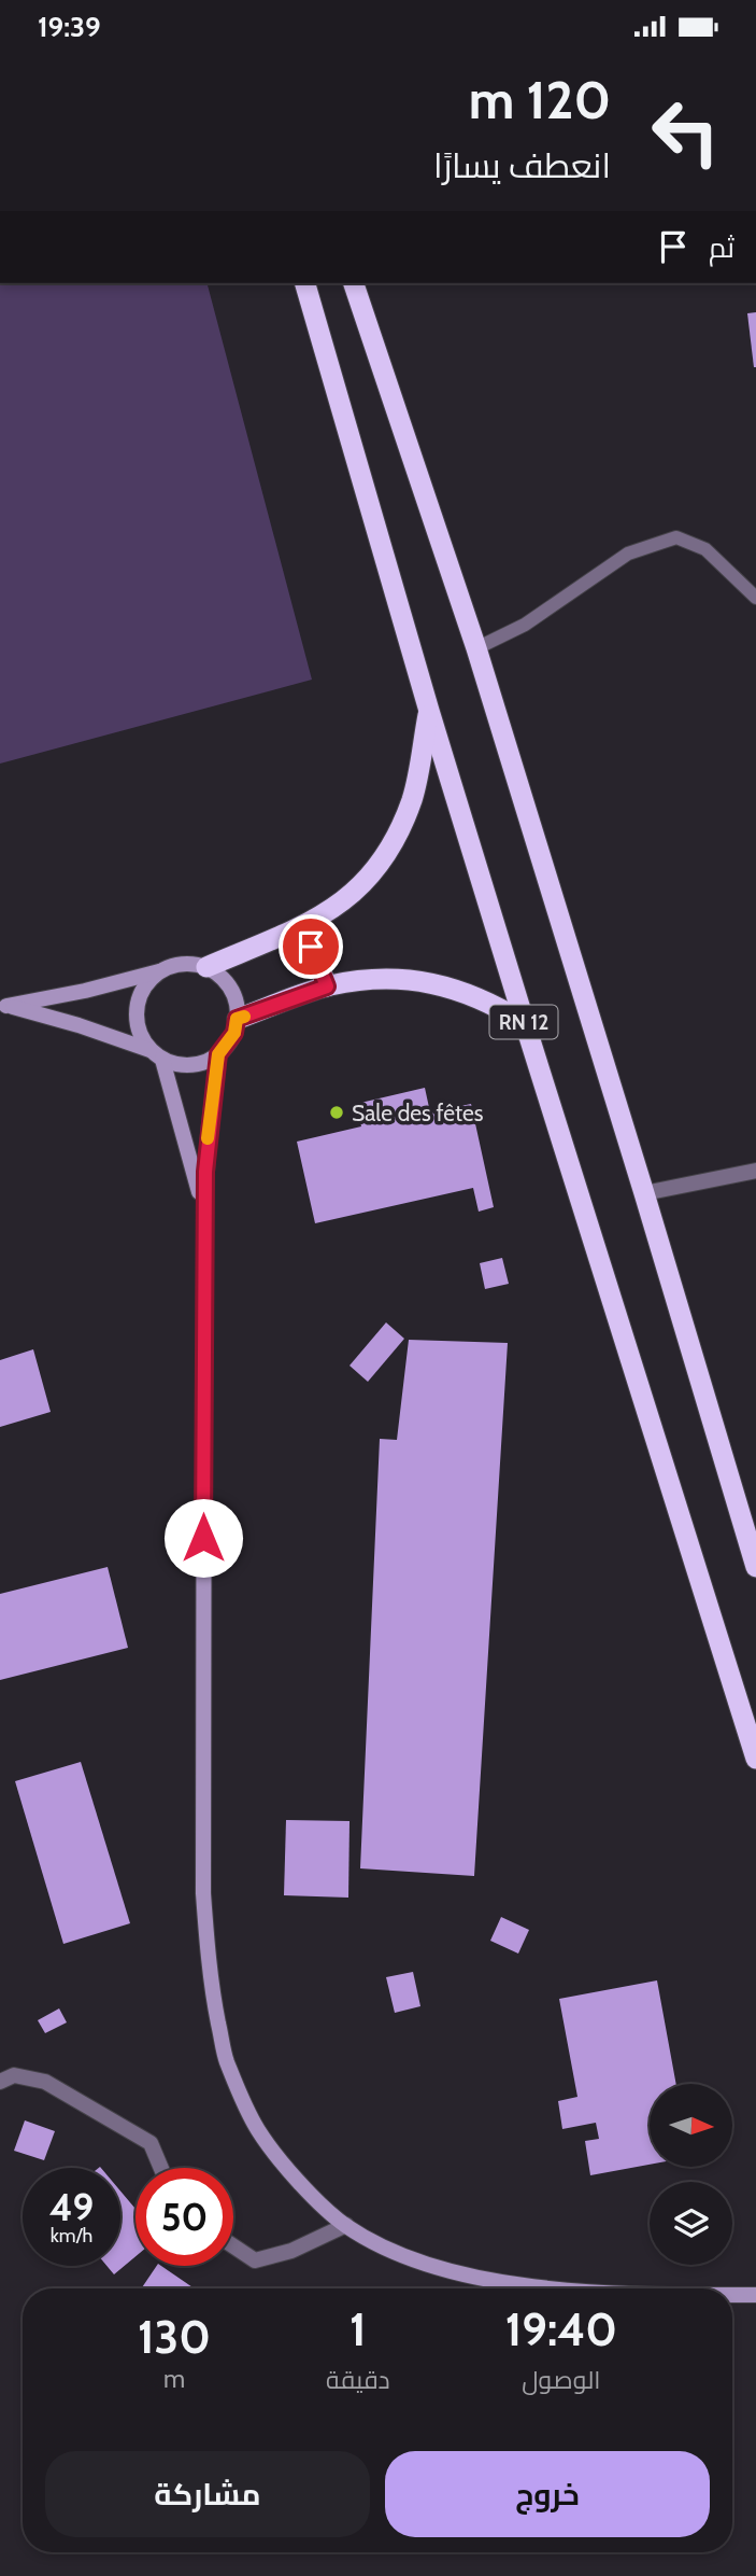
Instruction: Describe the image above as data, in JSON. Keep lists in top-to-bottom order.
{
  "streets": {
    "highway": ["RN 12"]
  },
  "places": ["Sale des fêtes"],
  "north": "right",
  "page": {
    "status": "19:39",
    "turn": ["120 m", "انعطف يسارًا"],
    "then": "ثم",
    "speed": "49 km/h",
    "limit": "50",
    "eta": [
      "19:40",
      "الوصول",
      "1",
      "دقيقة",
      "130",
      "m"
    ],
    "buttons": ["خروج", "مشاركة"]
  }
}
